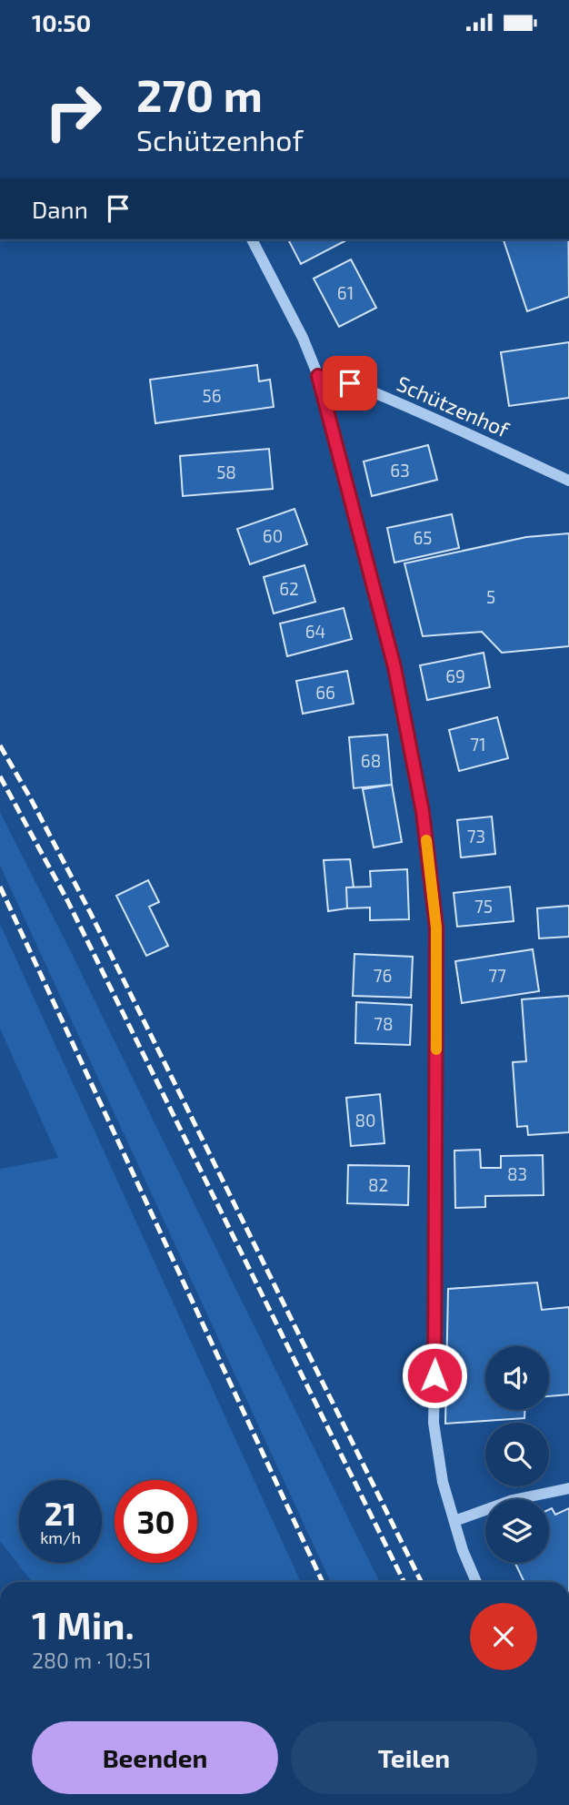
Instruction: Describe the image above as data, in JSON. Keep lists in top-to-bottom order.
{
  "streets": {
    "street": ["Schützenhof"]
  },
  "house_numbers": [
    "61",
    "56",
    "63",
    "58",
    "60",
    "65",
    "62",
    "5",
    "64",
    "69",
    "66",
    "71",
    "68",
    "73",
    "75",
    "76",
    "77",
    "78",
    "80",
    "83",
    "82"
  ],
  "page": {
    "status": "10:50",
    "turn": ["270 m", "Schützenhof"],
    "then": "Dann",
    "speed": "21 km/h",
    "limit": "30",
    "heading": ["1 Min.", "280 m · 10:51"],
    "buttons": ["Beenden", "Teilen"]
  }
}
